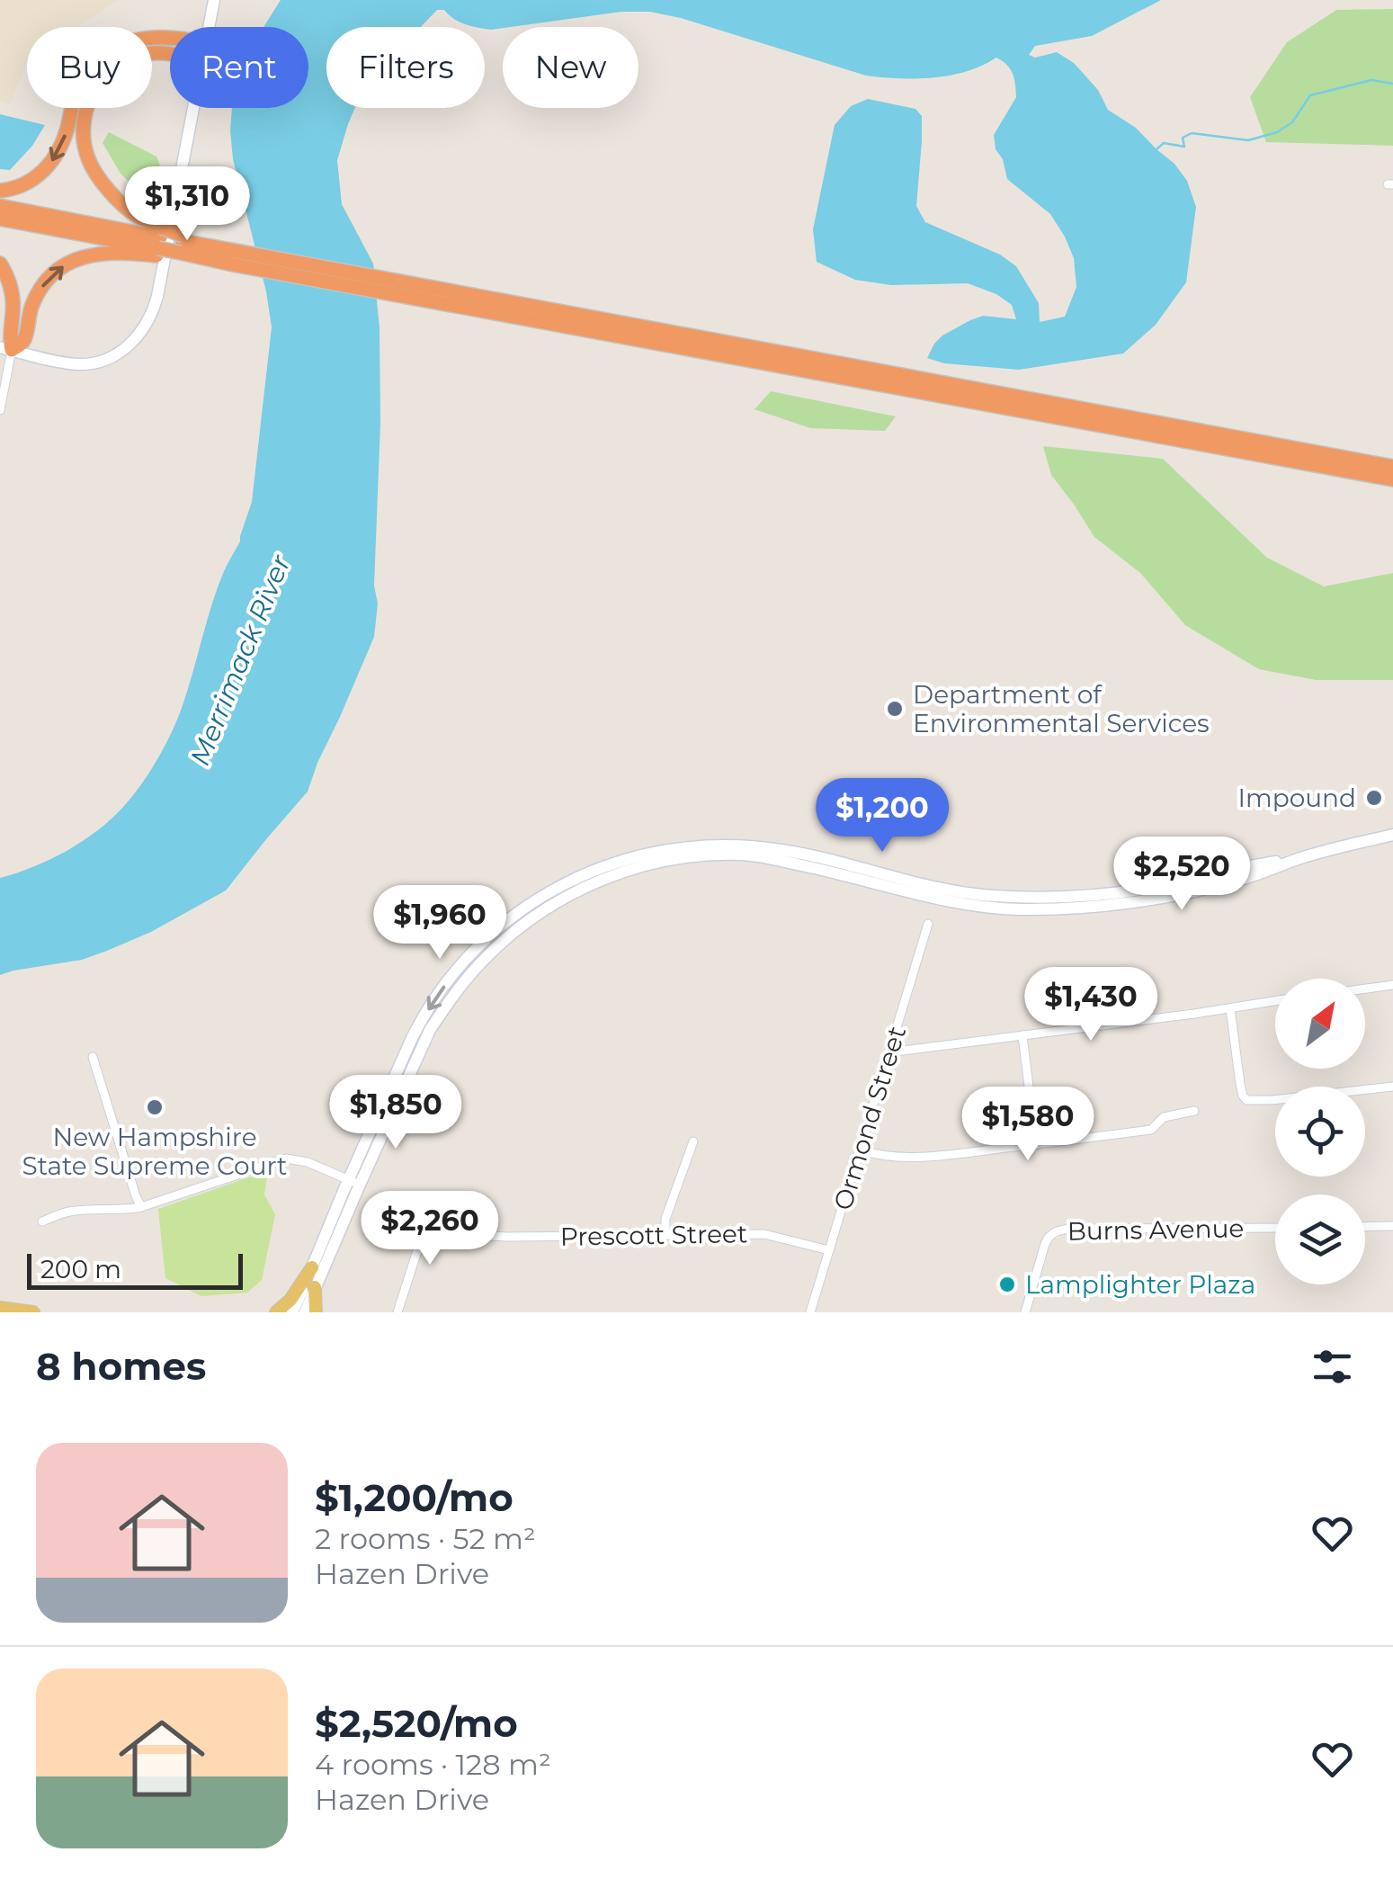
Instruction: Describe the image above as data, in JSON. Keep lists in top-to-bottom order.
{
  "streets": {
    "street": ["Ormond Street", "Burns Avenue", "Prescott Street"]
  },
  "crossings": [
    ["Ormond Street", "Prescott Street"]
  ],
  "water": ["Merrimack River"],
  "places": [
    "Department of Environmental Services",
    "Impound",
    "New Hampshire State Supreme Court",
    "Lamplighter Plaza"
  ],
  "scale_bar": "200 m",
  "north": "top right",
  "page": {
    "chip": [
      "Buy",
      "Rent",
      "Filters",
      "New"
    ],
    "price": [
      "$1,310",
      "$1,200",
      "$2,520",
      "$1,960",
      "$1,430",
      "$1,850",
      "$1,580",
      "$2,260"
    ],
    "scale": "200 m",
    "heading": "8 homes",
    "list": [
      {
        "name": "$1,200/mo",
        "note": "2 rooms · 52 m² · Hazen Drive"
      },
      {
        "name": "$2,520/mo",
        "note": "4 rooms · 128 m² · Hazen Drive"
      }
    ]
  }
}
